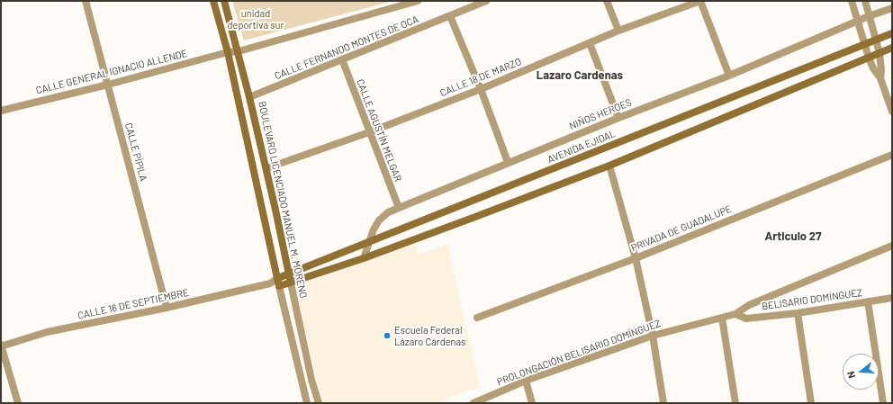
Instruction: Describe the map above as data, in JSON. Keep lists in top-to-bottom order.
{
  "streets": {
    "main road": ["AVENIDA EJIDAL", "BOULEVARD LICENCIADO MANUEL M. MORENO"],
    "street": [
      "CALLE FERNANDO MONTES DE OCA",
      "CALLE GENERAL IGNACIO ALLENDE",
      "CALLE 18 DE MARZO",
      "NIÑOS HEROES",
      "CALLE AGUSTÍN MELGAR",
      "CALLE PÍPILA",
      "PRIVADA DE GUADALUPE",
      "BELISARIO DOMÍNGUEZ",
      "CALLE 16 DE SEPTIEMBRE",
      "PROLONGACIÓN BELISARIO DOMÍNGUEZ"
    ]
  },
  "crossings": [
    ["CALLE FERNANDO MONTES DE OCA", "CALLE AGUSTÍN MELGAR"],
    ["CALLE FERNANDO MONTES DE OCA", "BOULEVARD LICENCIADO MANUEL M. MORENO"],
    ["CALLE GENERAL IGNACIO ALLENDE", "CALLE PÍPILA"],
    ["CALLE GENERAL IGNACIO ALLENDE", "BOULEVARD LICENCIADO MANUEL M. MORENO"],
    ["CALLE 18 DE MARZO", "CALLE AGUSTÍN MELGAR"],
    ["CALLE 18 DE MARZO", "BOULEVARD LICENCIADO MANUEL M. MORENO"],
    ["NIÑOS HEROES", "CALLE AGUSTÍN MELGAR"],
    ["NIÑOS HEROES", "AVENIDA EJIDAL"],
    ["AVENIDA EJIDAL", "BOULEVARD LICENCIADO MANUEL M. MORENO"],
    ["AVENIDA EJIDAL", "CALLE 16 DE SEPTIEMBRE"],
    ["CALLE PÍPILA", "CALLE 16 DE SEPTIEMBRE"],
    ["BELISARIO DOMÍNGUEZ", "PROLONGACIÓN BELISARIO DOMÍNGUEZ"]
  ],
  "districts": ["Lazaro Cardenas", "Articulo 27"],
  "parks": ["unidad deportiva sur"],
  "places": ["Escuela Federal Lázaro Cárdenas"],
  "north": "left"
}
